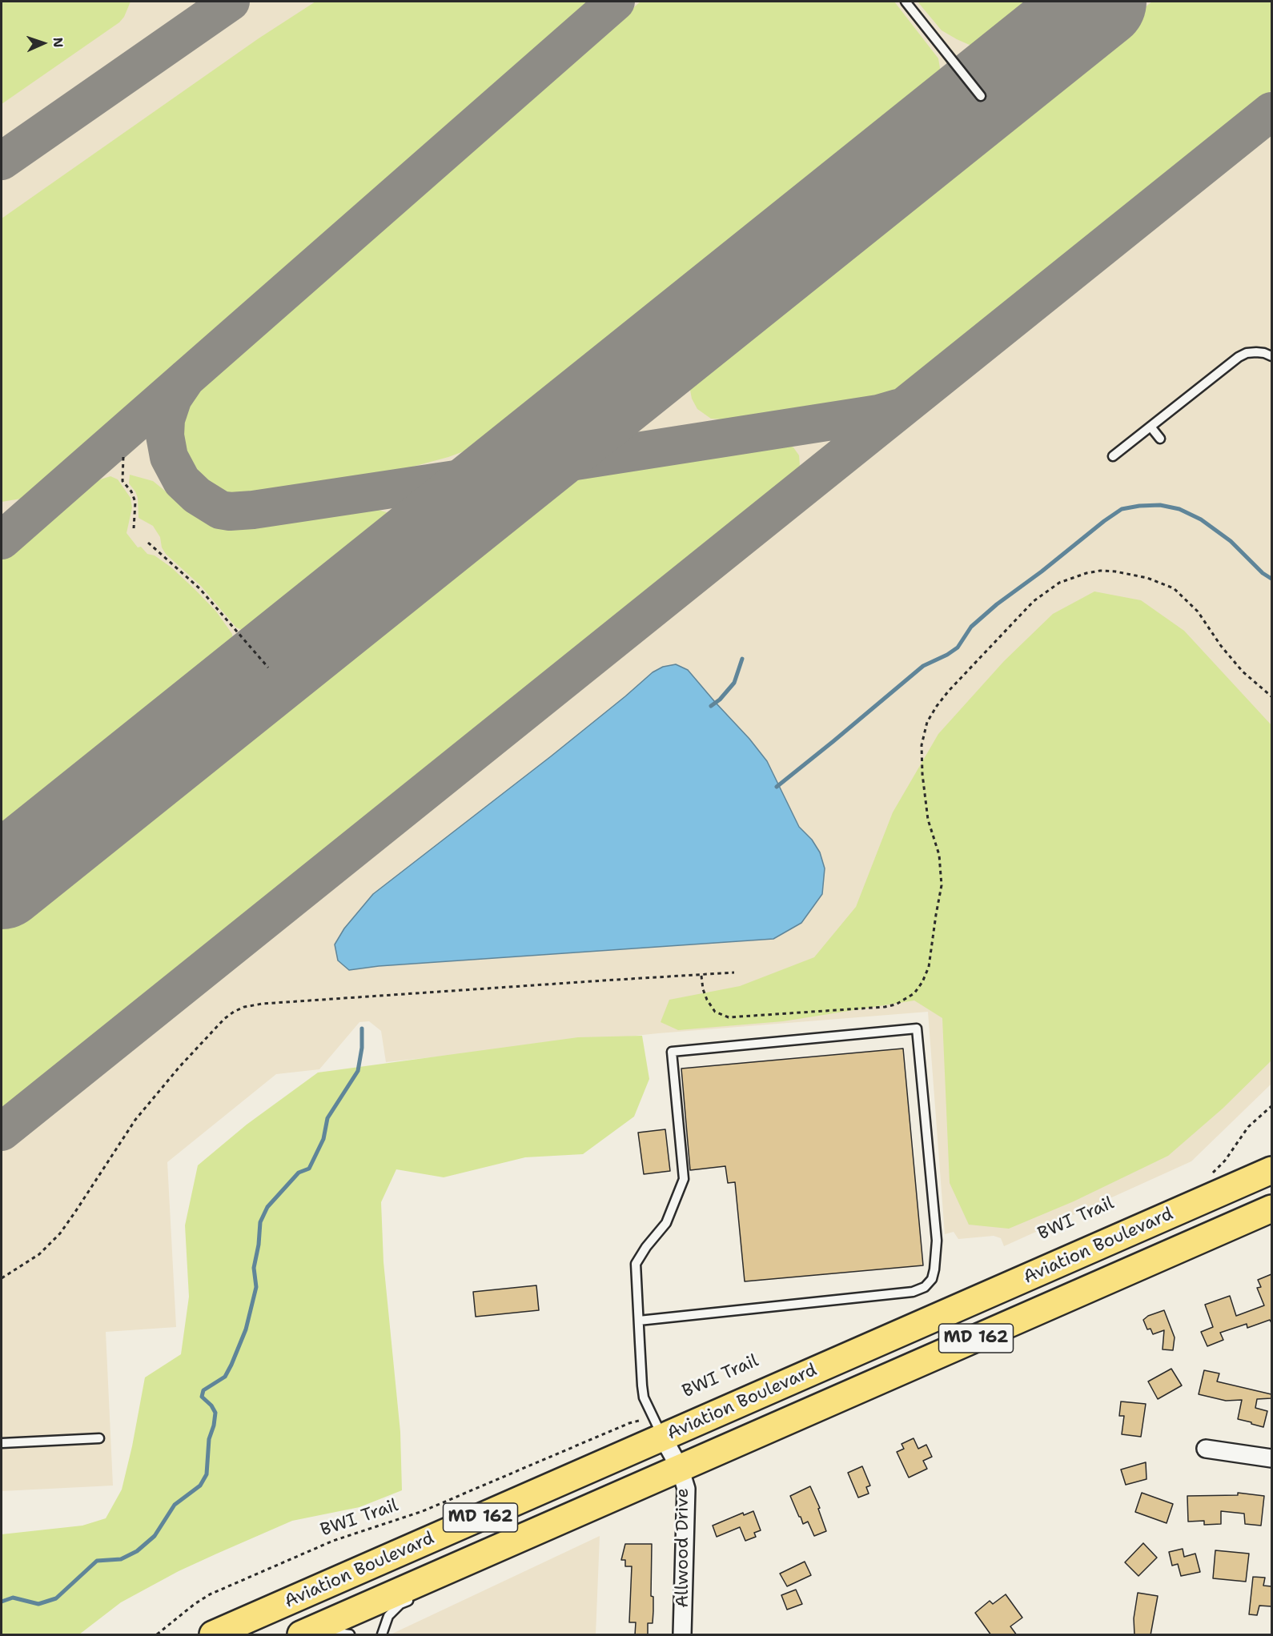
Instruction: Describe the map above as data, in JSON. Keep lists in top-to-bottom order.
{
  "streets": {
    "main road": ["Aviation Boulevard", "MD 162"],
    "street": ["Allwood Drive"],
    "path": ["BWI Trail"]
  },
  "crossings": [
    ["BWI Trail", "Aviation Boulevard"],
    ["BWI Trail", "Allwood Drive"],
    ["Aviation Boulevard", "Allwood Drive"]
  ],
  "north": "right"
}
